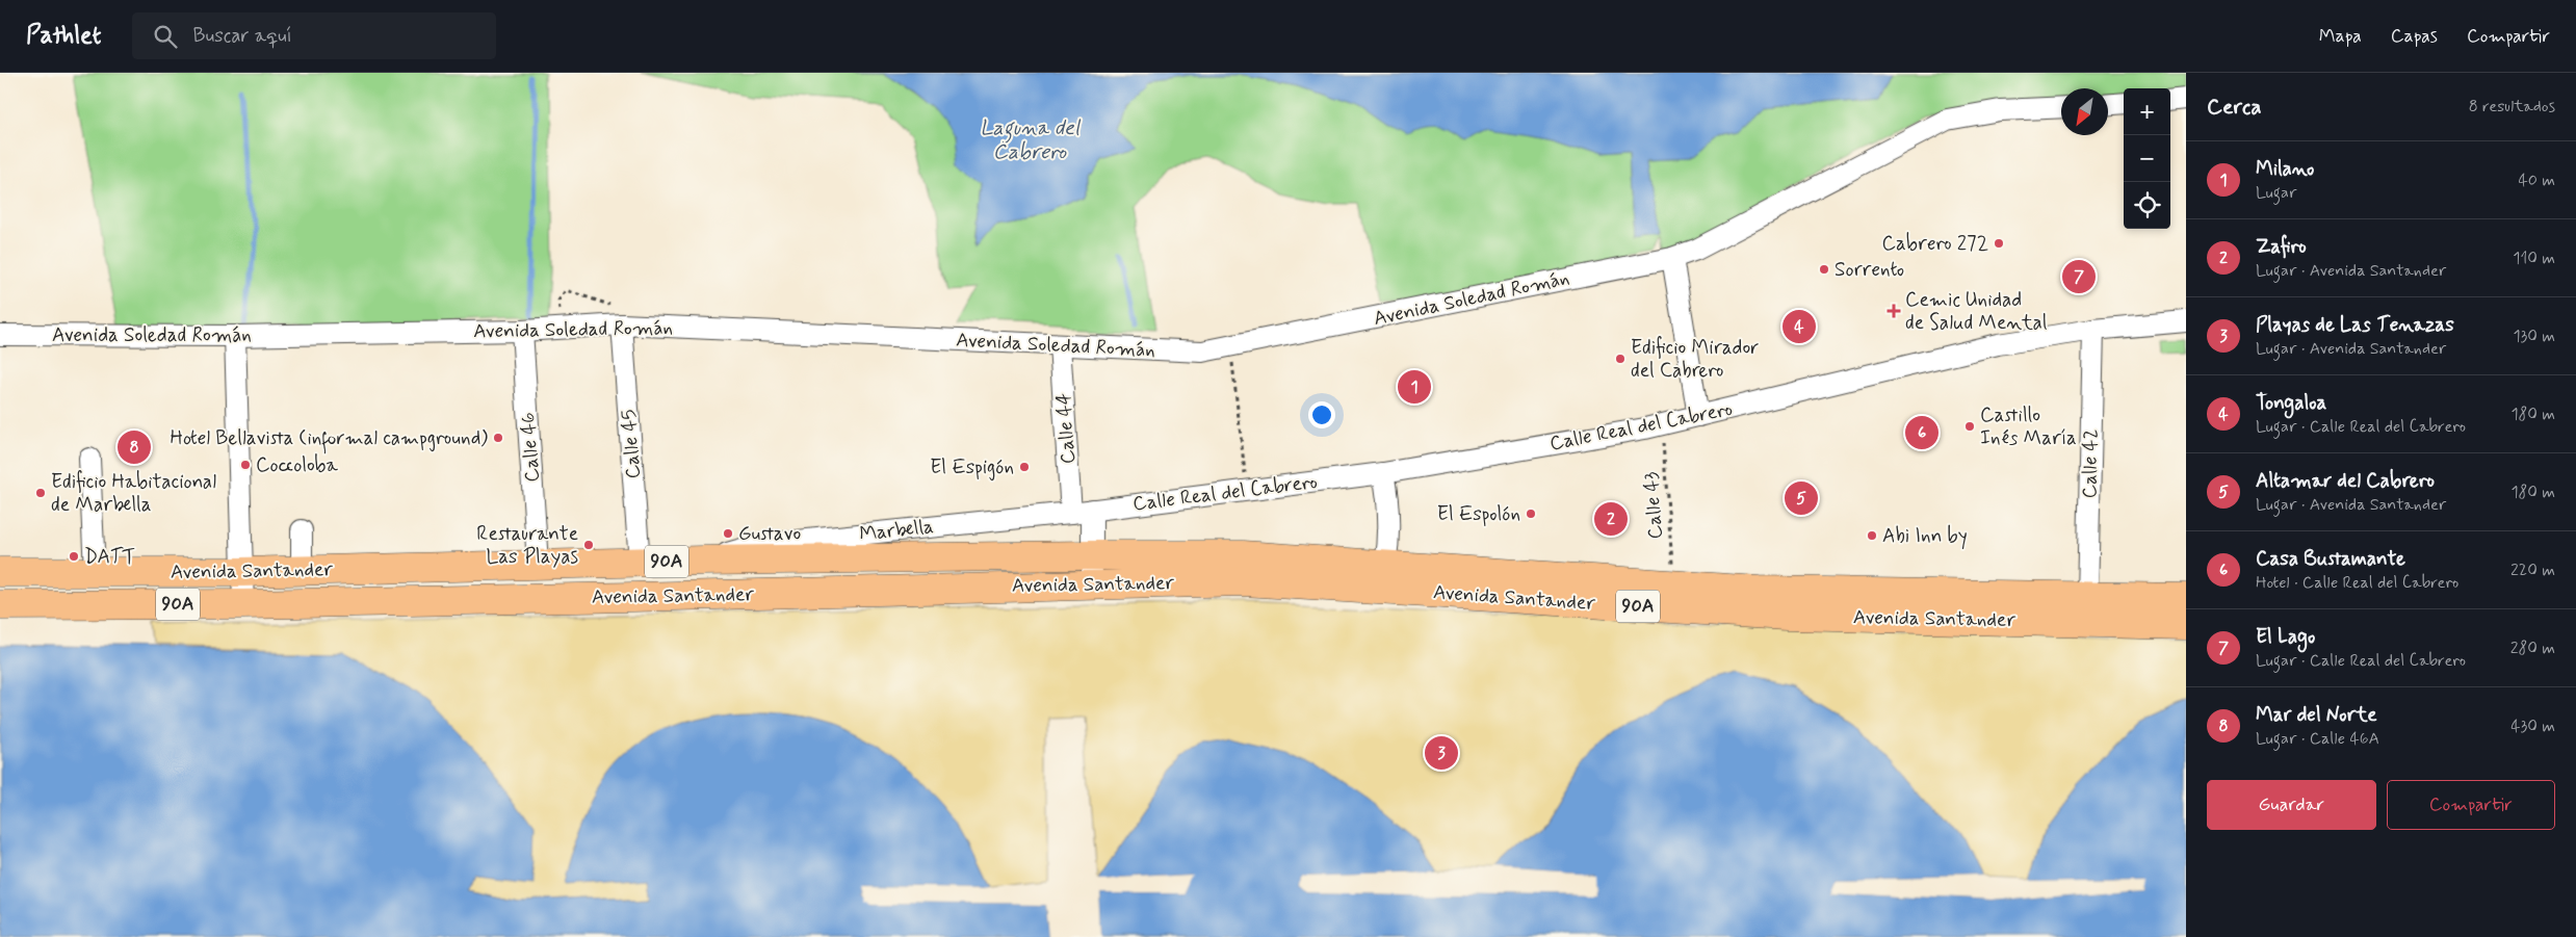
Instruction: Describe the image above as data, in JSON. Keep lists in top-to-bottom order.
{
  "streets": {
    "highway": ["90A", "Avenida Santander"],
    "street": [
      "Avenida Soledad Román",
      "Calle Real del Cabrero",
      "Calle 44",
      "Calle 45",
      "Calle 46",
      "Calle 42",
      "Marbella"
    ],
    "path": ["Calle 43"]
  },
  "crossings": [
    ["Avenida Soledad Román", "Calle 44"],
    ["Avenida Soledad Román", "Calle 45"],
    ["Avenida Soledad Román", "Calle 46"],
    ["Calle Real del Cabrero", "Calle 44"],
    ["Calle Real del Cabrero", "Calle 42"],
    ["Calle Real del Cabrero", "Calle 43"],
    ["Calle Real del Cabrero", "Marbella"],
    ["Calle 44", "Marbella"],
    ["Calle 44", "Avenida Santander"],
    ["Calle 45", "Avenida Santander"],
    ["Calle 46", "Avenida Santander"],
    ["Calle 42", "Avenida Santander"],
    ["Calle 43", "Avenida Santander"],
    ["Marbella", "Avenida Santander"]
  ],
  "water": ["Laguna del Cabrero"],
  "places": {
    "other": [
      "Cabrero 272",
      "Sorrento",
      "Edificio Mirador del Cabrero",
      "Castillo Inés María",
      "Hotel Bellavista (informal campground)",
      "Coccoloba",
      "El Espigón",
      "Edificio Habitacional de Marbella",
      "El Espolón",
      "Gustavo",
      "Abi Inn by",
      "Restaurante Las Playas",
      "DATT"
    ],
    "health": ["Cemic Unidad de Salud Mental"]
  },
  "north": "bottom left",
  "page": {
    "header": "Pathlet",
    "search": "Buscar aquí",
    "nav": ["Mapa", "Capas", "Compartir"],
    "heading": ["Cerca", "8 resultados"],
    "map_buttons": ["+", "−"],
    "list": [
      {
        "mark": "1",
        "name": "Milano",
        "note": "Lugar",
        "value": "40 m"
      },
      {
        "mark": "2",
        "name": "Zafiro",
        "note": "Lugar · Avenida Santander",
        "value": "110 m"
      },
      {
        "mark": "3",
        "name": "Playas de Las Tenazas",
        "note": "Lugar · Avenida Santander",
        "value": "130 m"
      },
      {
        "mark": "4",
        "name": "Tongaloa",
        "note": "Lugar · Calle Real del Cabrero",
        "value": "180 m"
      },
      {
        "mark": "5",
        "name": "Altamar del Cabrero",
        "note": "Lugar · Avenida Santander",
        "value": "180 m"
      },
      {
        "mark": "6",
        "name": "Casa Bustamante",
        "note": "Hotel · Calle Real del Cabrero",
        "value": "220 m"
      },
      {
        "mark": "7",
        "name": "El Lago",
        "note": "Lugar · Calle Real del Cabrero",
        "value": "280 m"
      },
      {
        "mark": "8",
        "name": "Mar del Norte",
        "note": "Lugar · Calle 46A",
        "value": "430 m"
      }
    ],
    "pins": [
      "7",
      "4",
      "1",
      "6",
      "8",
      "5",
      "2",
      "3"
    ],
    "buttons": ["Guardar", "Compartir"]
  }
}
